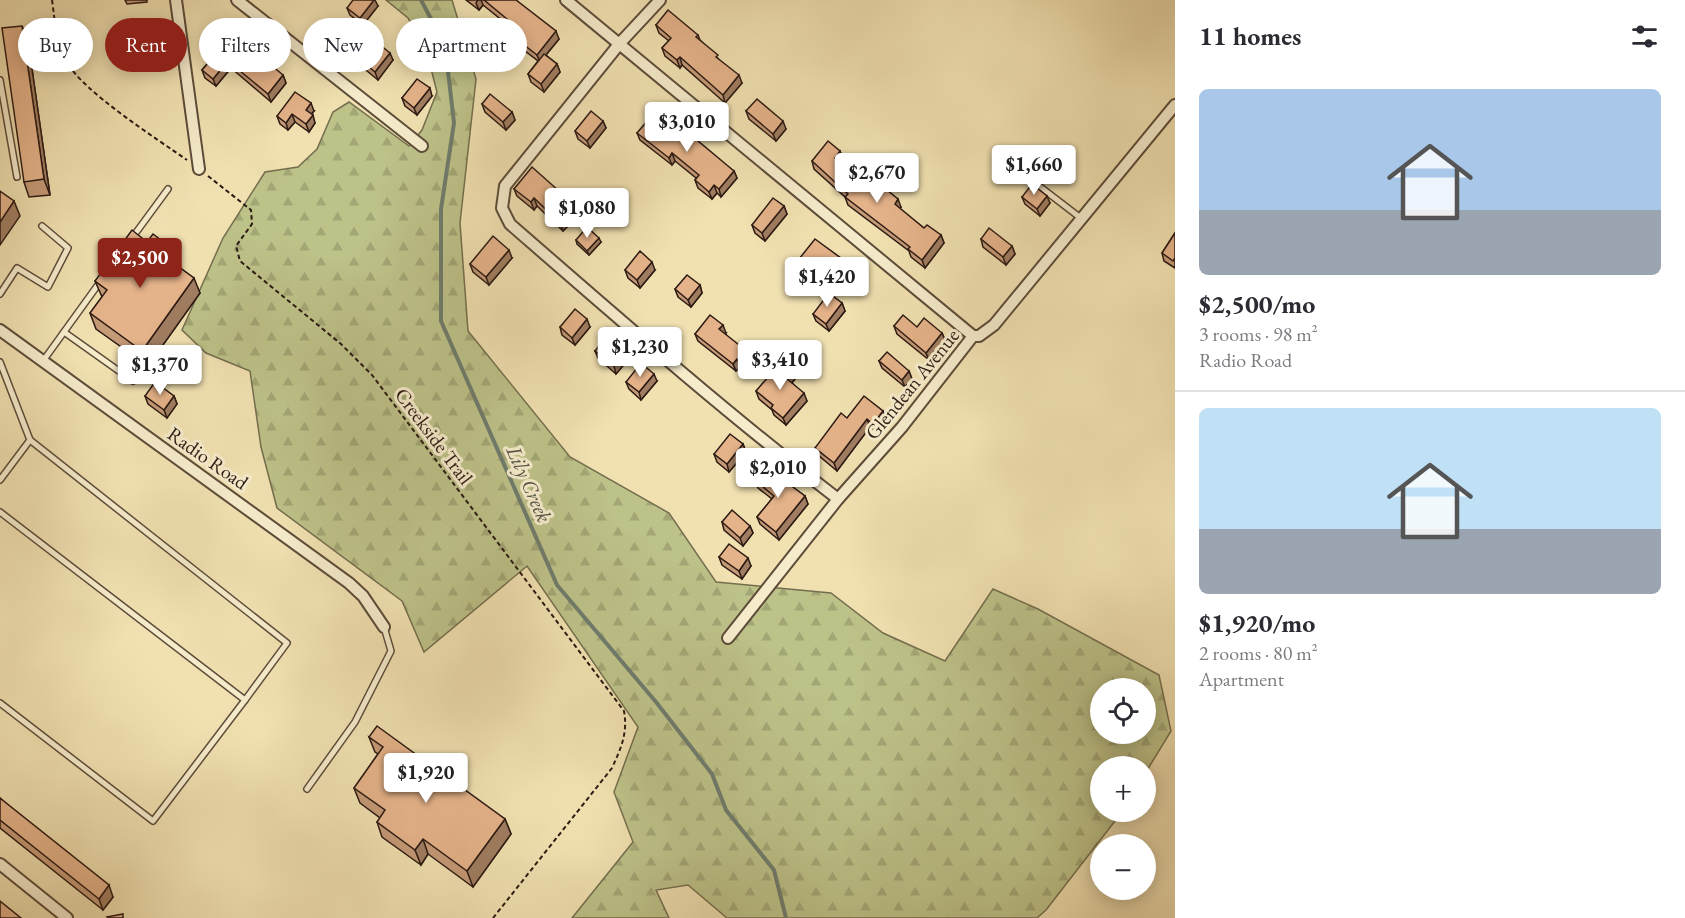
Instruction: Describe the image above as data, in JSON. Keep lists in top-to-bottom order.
{
  "streets": {
    "street": ["Glendean Avenue", "Radio Road"],
    "path": ["Creekside Trail"]
  },
  "water": ["Lily Creek"],
  "page": {
    "heading": "11 homes",
    "chip": [
      "Buy",
      "Rent",
      "Filters",
      "New",
      "Apartment"
    ],
    "list": [
      {
        "name": "$2,500/mo",
        "note": "3 rooms · 98 m² · Radio Road"
      },
      {
        "name": "$1,920/mo",
        "note": "2 rooms · 80 m² · Apartment"
      }
    ],
    "price": [
      "$3,010",
      "$1,660",
      "$2,670",
      "$1,080",
      "$2,500",
      "$1,420",
      "$1,230",
      "$3,410",
      "$1,370",
      "$2,010",
      "$1,920"
    ],
    "map_buttons": ["+", "−"]
  }
}
